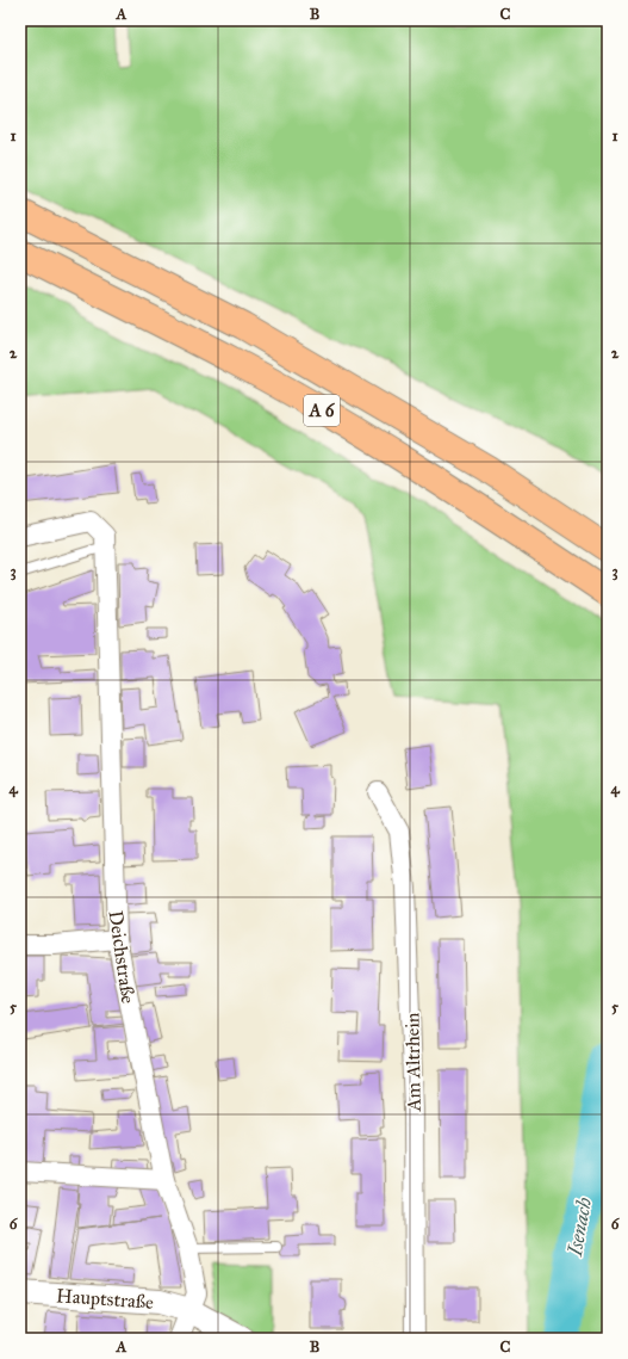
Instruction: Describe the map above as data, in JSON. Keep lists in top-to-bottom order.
{
  "streets": {
    "highway": ["A 6"],
    "street": ["Deichstraße", "Am Altrhein", "Hauptstraße"]
  },
  "crossings": [
    ["Deichstraße", "Hauptstraße"]
  ],
  "water": ["Isenach"],
  "grid": {
    "columns": ["A", "B", "C"],
    "rows": [
      "1",
      "2",
      "3",
      "4",
      "5",
      "6"
    ]
  }
}
